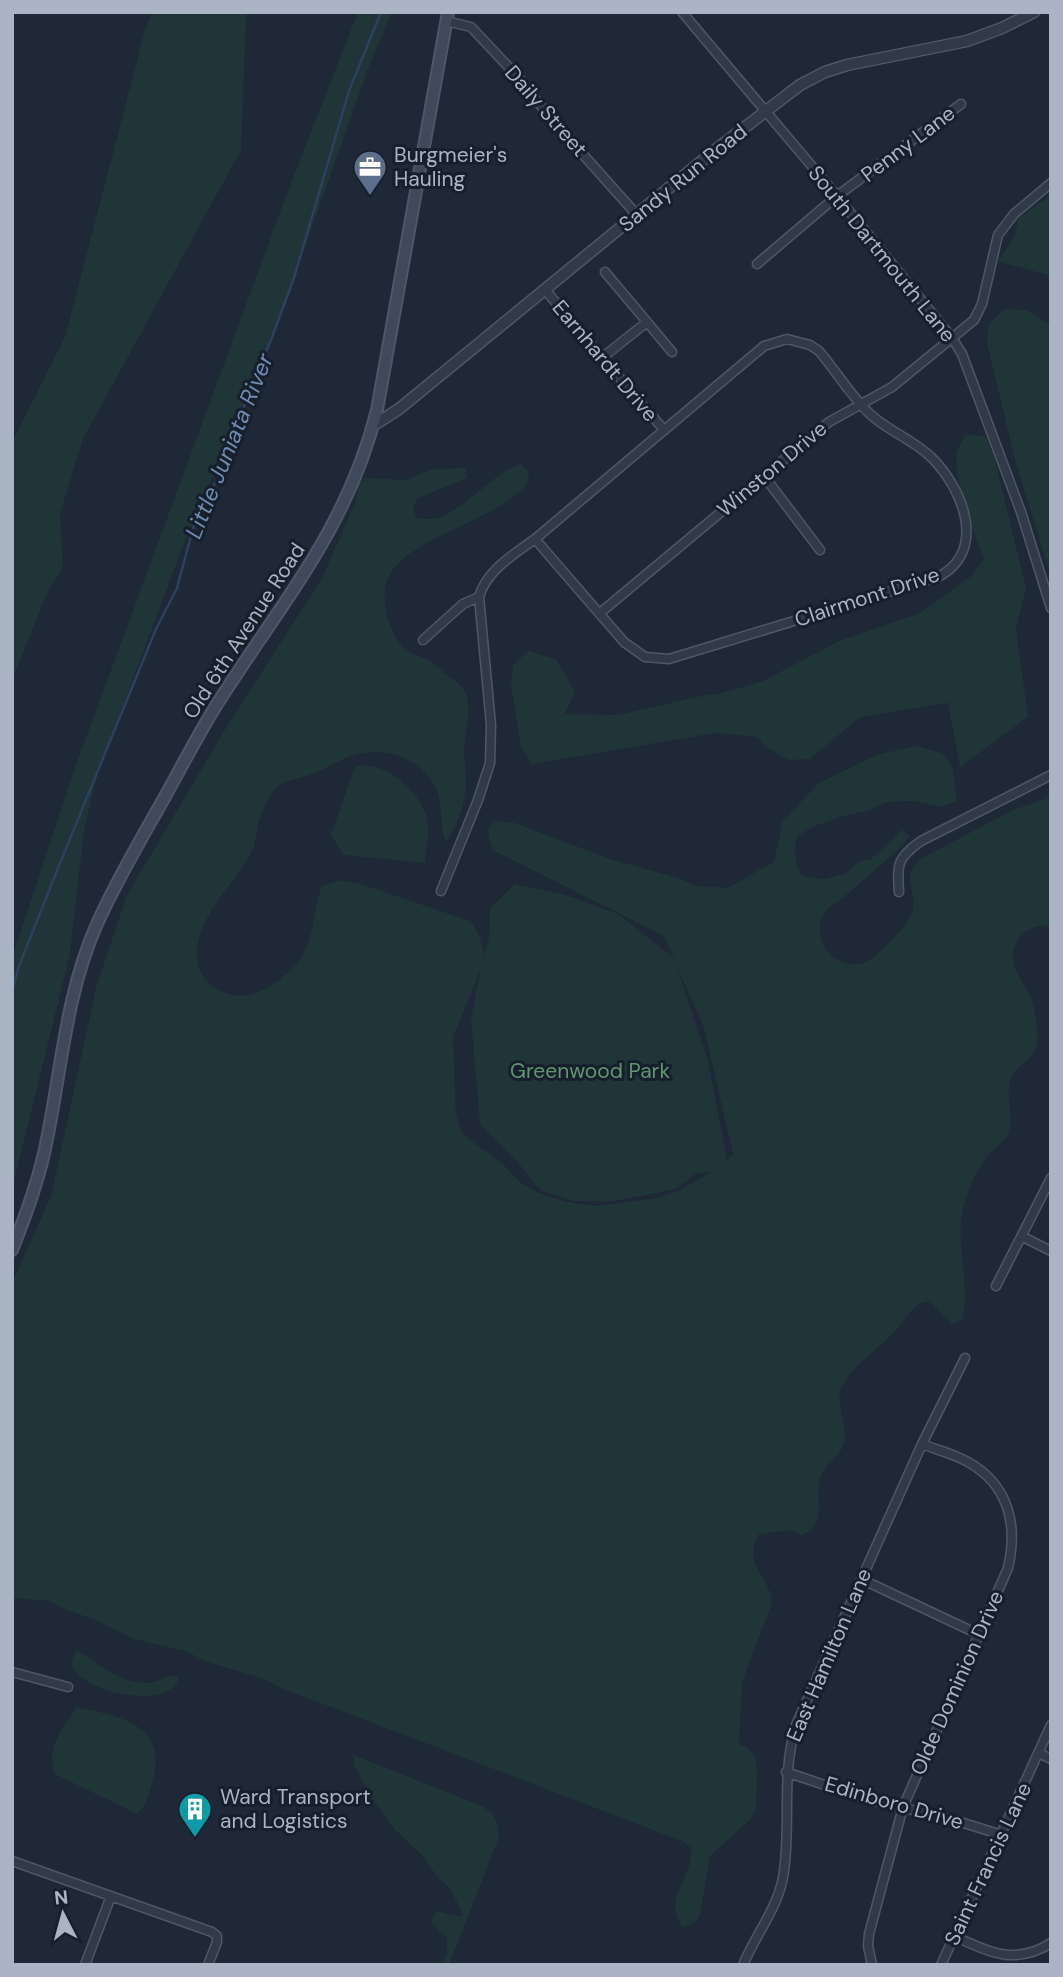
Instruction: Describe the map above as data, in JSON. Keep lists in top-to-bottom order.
{
  "streets": {
    "main road": ["Old 6th Avenue Road"],
    "street": [
      "Daily Street",
      "Penny Lane",
      "Sandy Run Road",
      "South Dartmouth Lane",
      "Earnhardt Drive",
      "Winston Drive",
      "Clairmont Drive",
      "East Hamilton Lane",
      "Olde Dominion Drive",
      "Edinboro Drive",
      "Saint Francis Lane"
    ]
  },
  "crossings": [
    ["Daily Street", "Sandy Run Road"],
    ["Daily Street", "Old 6th Avenue Road"],
    ["Penny Lane", "South Dartmouth Lane"],
    ["Sandy Run Road", "South Dartmouth Lane"],
    ["Sandy Run Road", "Earnhardt Drive"],
    ["Sandy Run Road", "Old 6th Avenue Road"],
    ["South Dartmouth Lane", "Winston Drive"],
    ["Earnhardt Drive", "Clairmont Drive"],
    ["Winston Drive", "Clairmont Drive"],
    ["East Hamilton Lane", "Olde Dominion Drive"],
    ["East Hamilton Lane", "Edinboro Drive"],
    ["Olde Dominion Drive", "Edinboro Drive"],
    ["Edinboro Drive", "Saint Francis Lane"]
  ],
  "water": ["Little Juniata River"],
  "parks": ["Greenwood Park"],
  "places": {
    "office": ["Burgmeier's Hauling"],
    "building": ["Ward Transport and Logistics"]
  },
  "north": "top"
}
